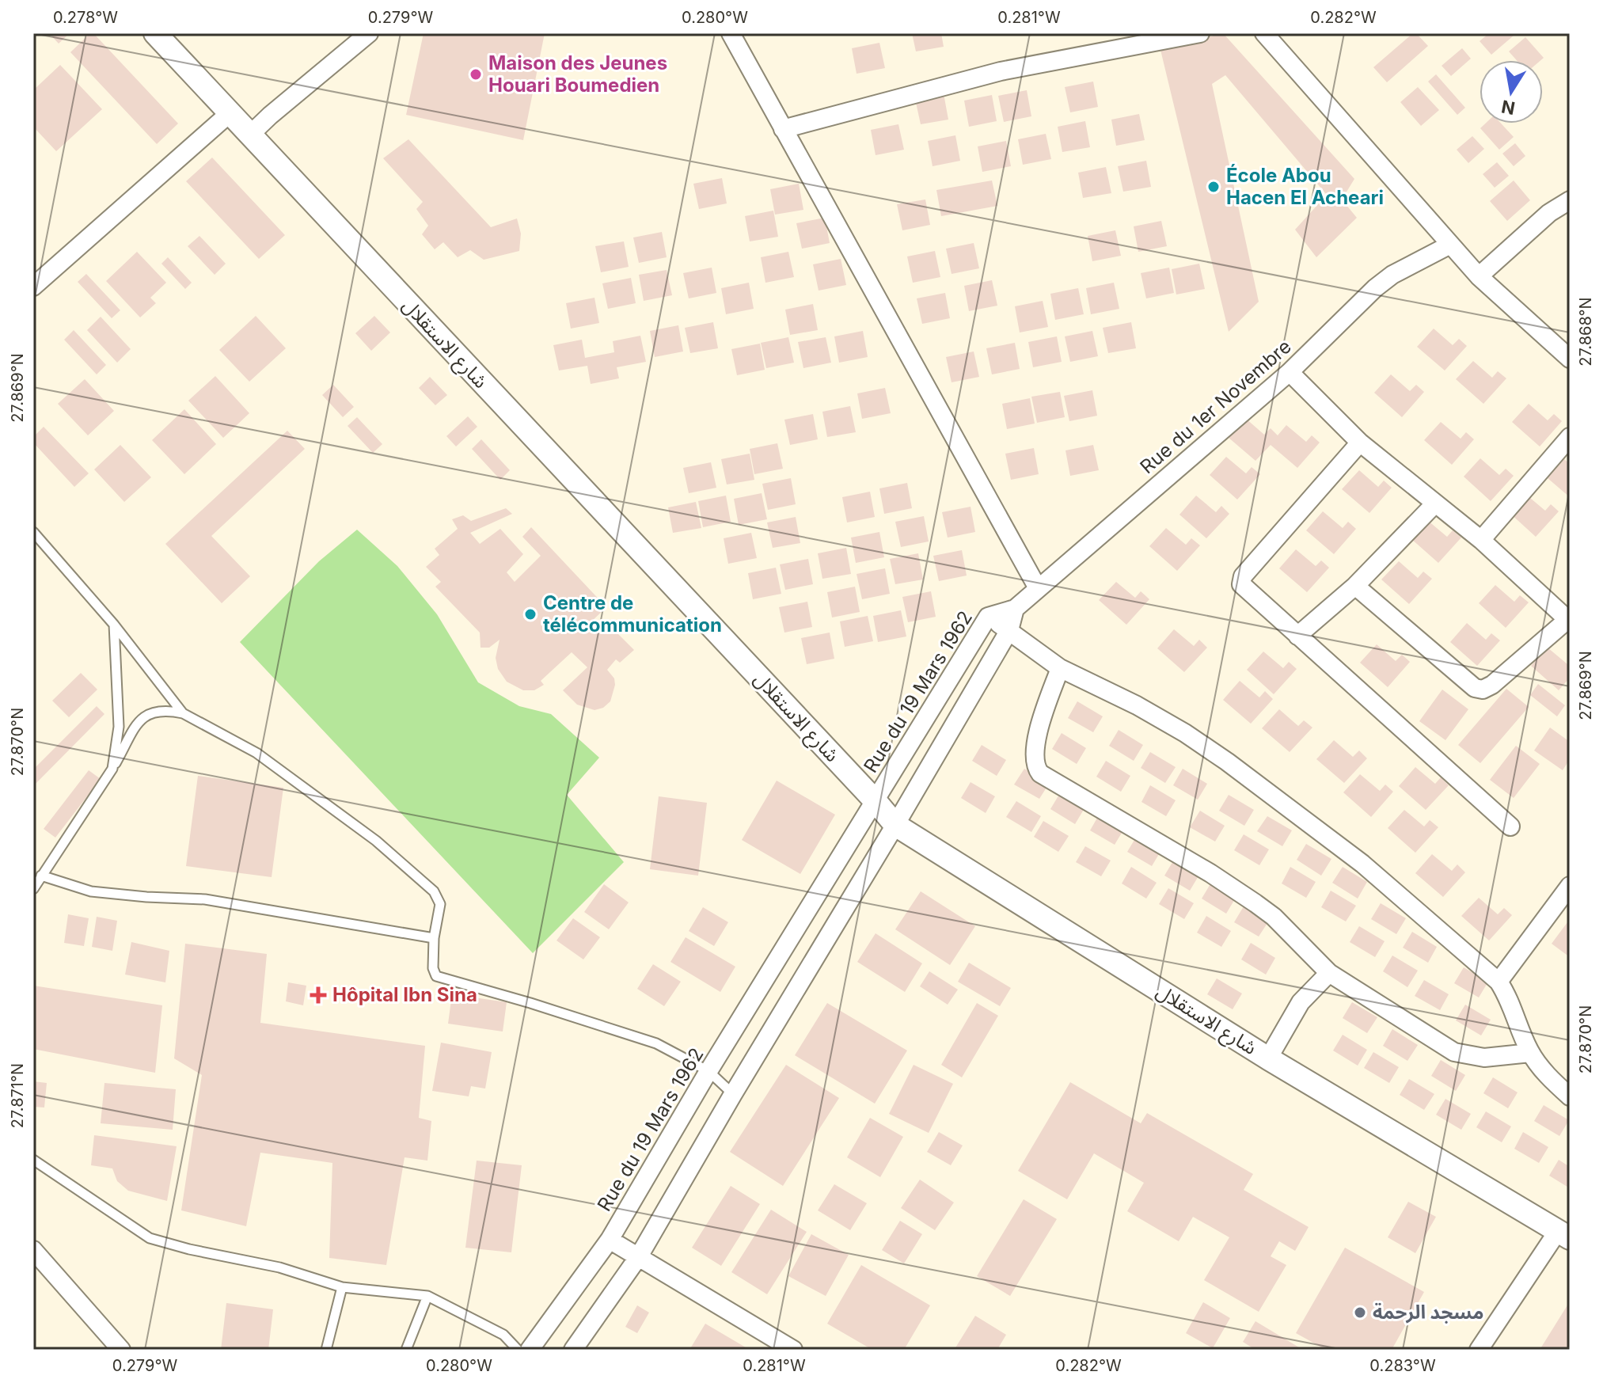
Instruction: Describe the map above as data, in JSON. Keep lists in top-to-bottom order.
{
  "streets": {
    "street": ["شارع الاستقلال", "Rue du 1er Novembre", "Rue du 19 Mars 1962"]
  },
  "crossings": [
    ["شارع الاستقلال", "Rue du 19 Mars 1962"],
    ["Rue du 1er Novembre", "Rue du 19 Mars 1962"]
  ],
  "places": {
    "other": [
      "Maison des Jeunes Houari Boumedien",
      "École Abou Hacen El Acheari",
      "Centre de télécommunication",
      "مسجد الرحمة"
    ],
    "health": ["Hôpital Ibn Sina"]
  },
  "north": "bottom",
  "coordinates": [
    "0.278°W",
    "0.279°W",
    "0.280°W",
    "0.281°W",
    "0.282°W",
    "27.868°N",
    "27.869°N",
    "27.870°N",
    "27.871°N",
    "0.283°W"
  ]
}
